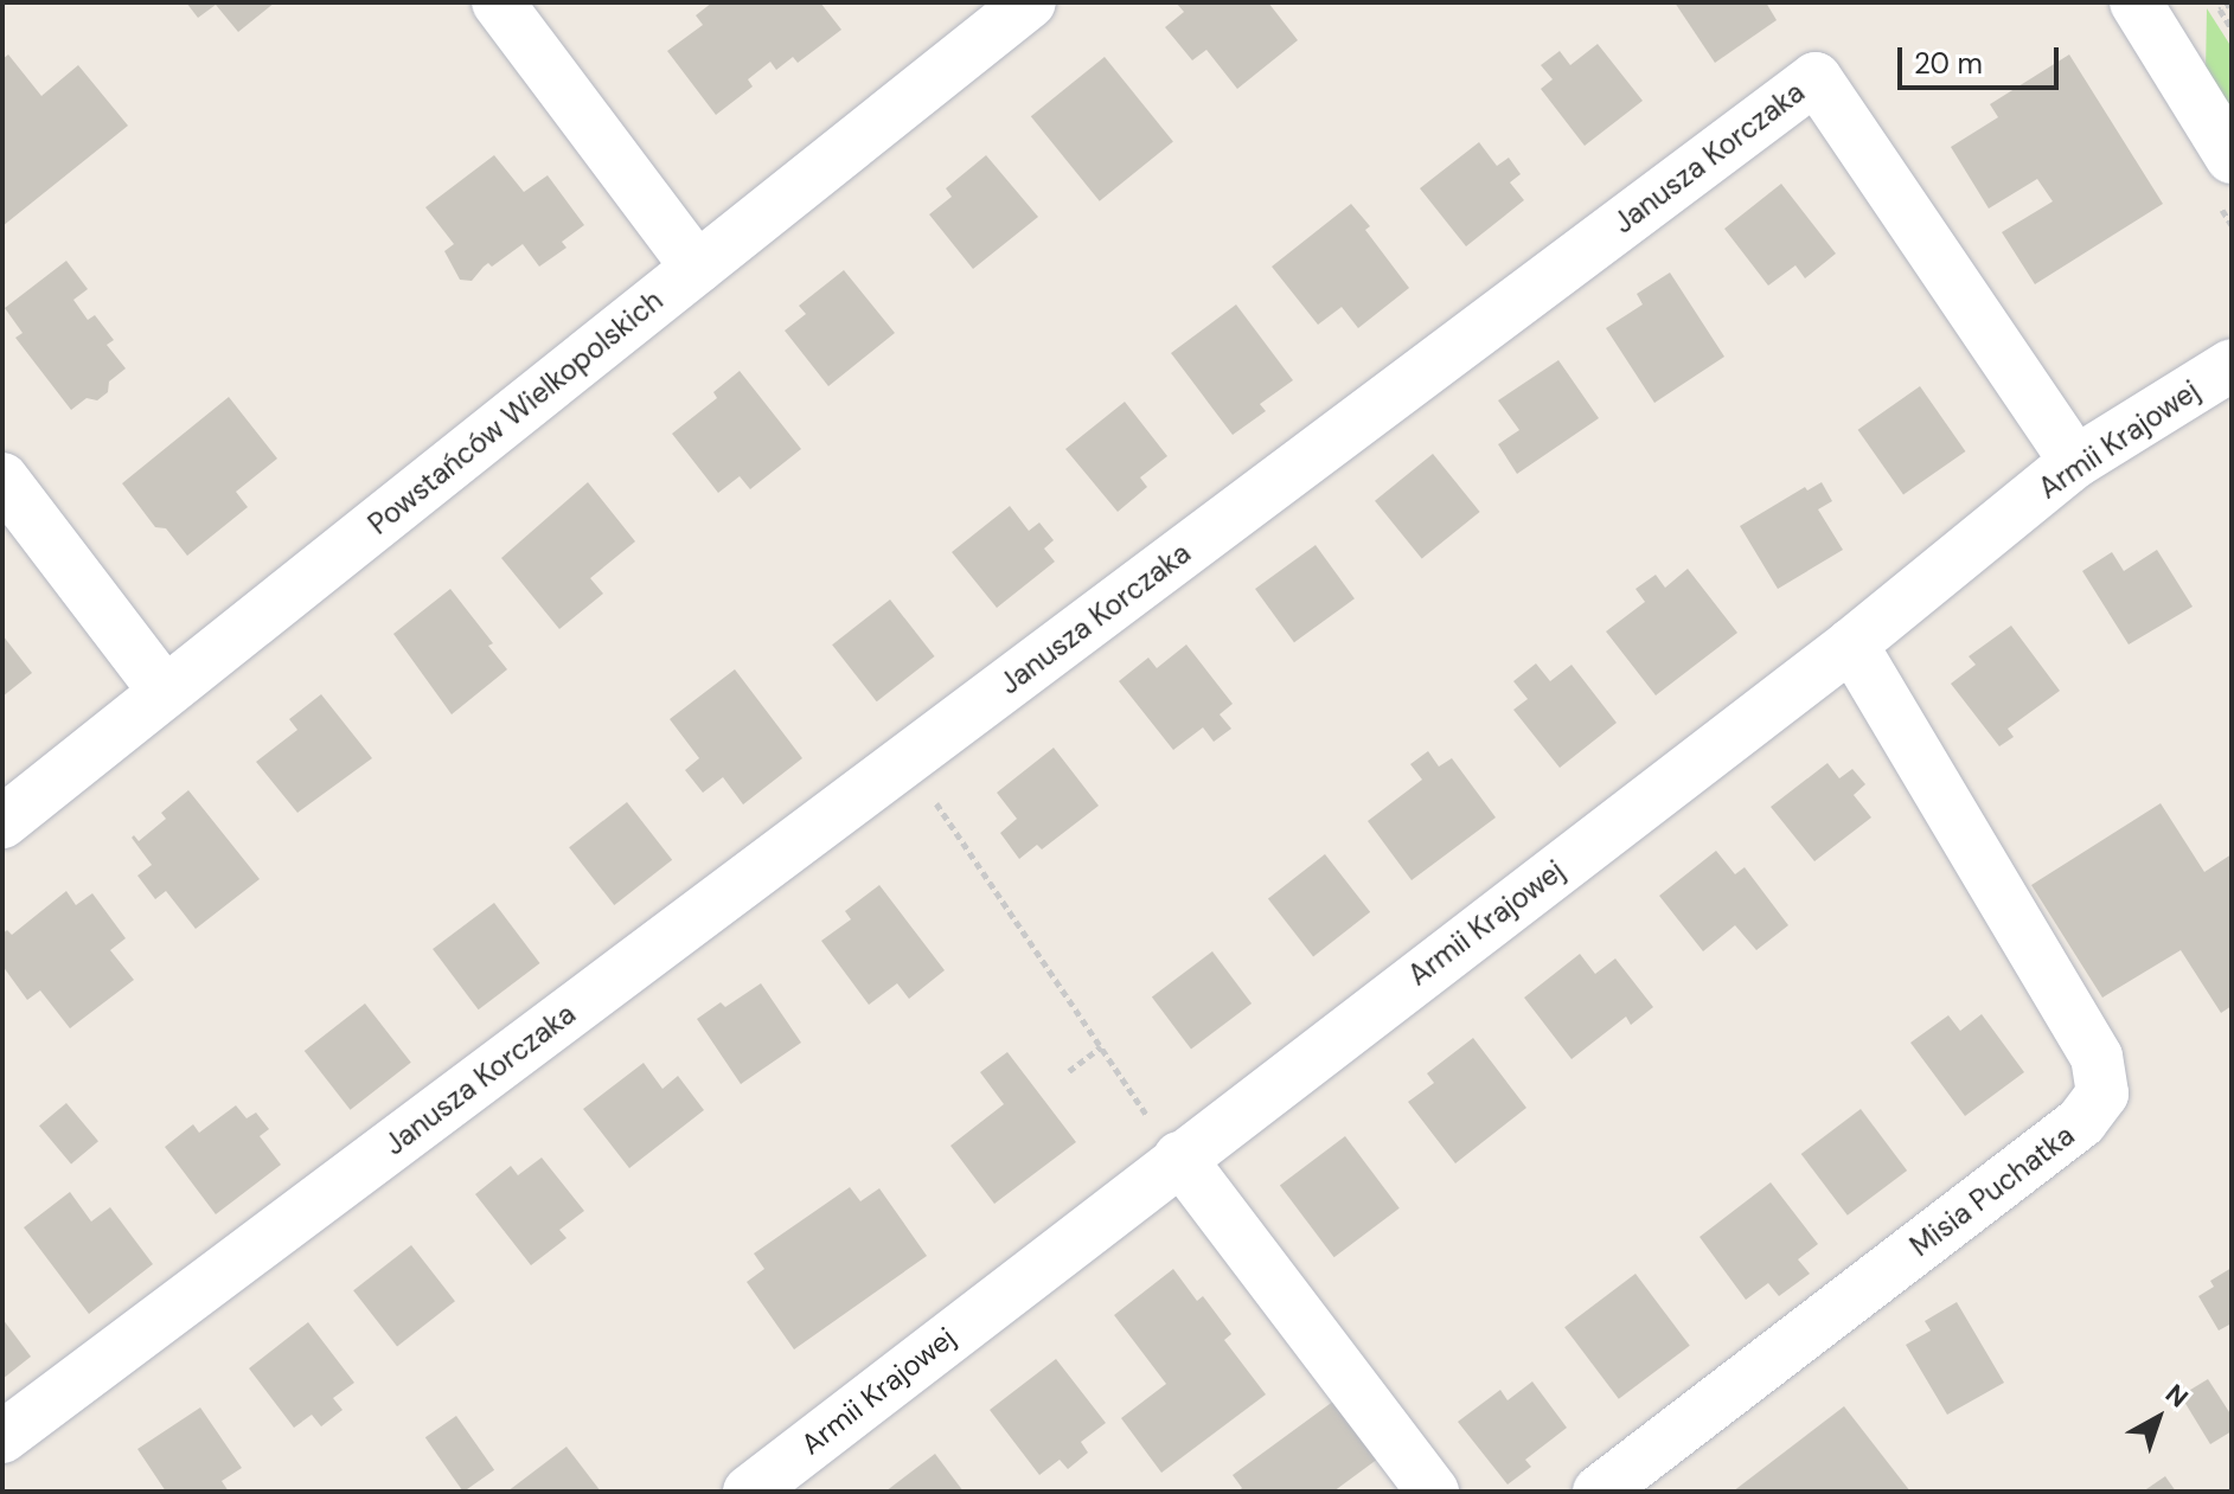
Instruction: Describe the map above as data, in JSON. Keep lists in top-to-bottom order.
{
  "streets": {
    "street": [
      "Janusza Korczaka",
      "Powstańców Wielkopolskich",
      "Armii Krajowej",
      "Misia Puchatka"
    ]
  },
  "crossings": [
    ["Janusza Korczaka", "Armii Krajowej"],
    ["Armii Krajowej", "Misia Puchatka"]
  ],
  "scale_bar": "20 m",
  "north": "top right"
}
